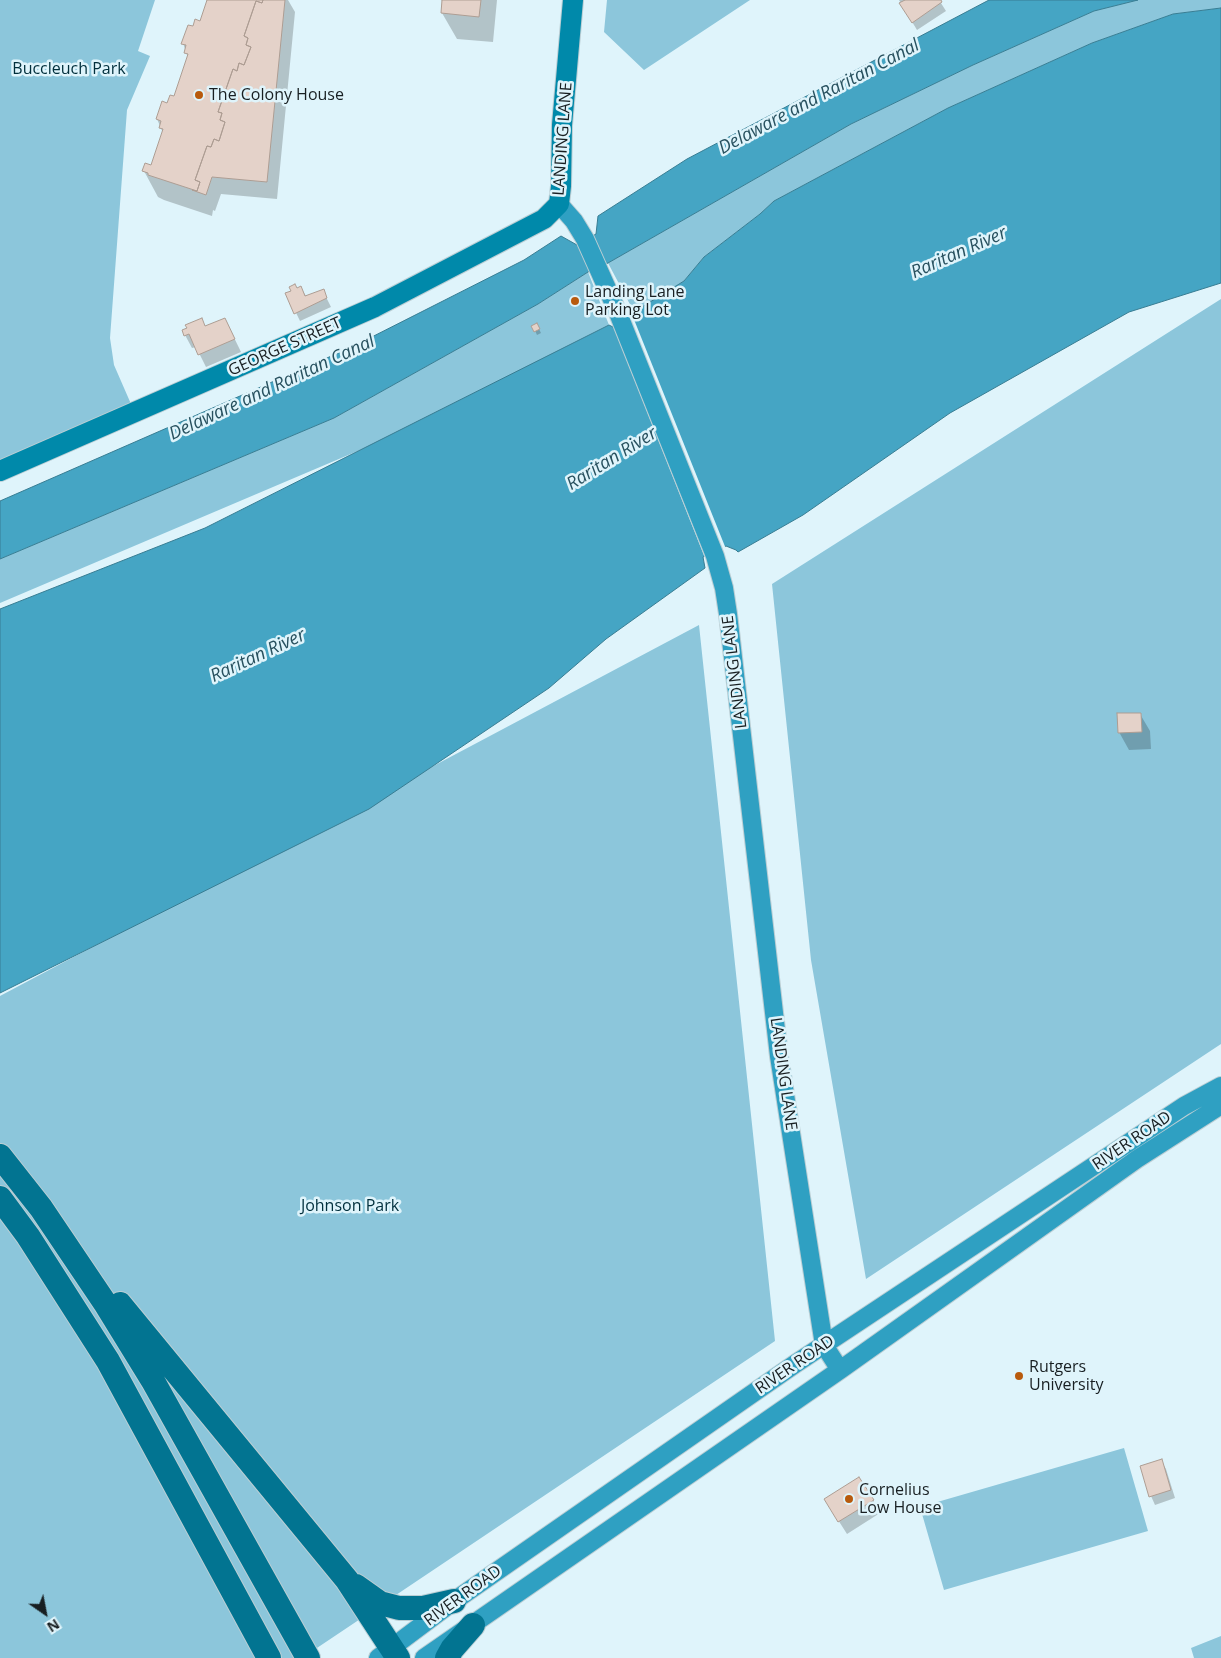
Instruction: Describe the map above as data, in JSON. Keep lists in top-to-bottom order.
{
  "streets": {
    "main road": ["LANDING LANE", "GEORGE STREET", "RIVER ROAD"]
  },
  "crossings": [
    ["LANDING LANE", "GEORGE STREET"],
    ["LANDING LANE", "RIVER ROAD"]
  ],
  "water": ["Delaware and Raritan Canal", "Raritan River"],
  "parks": ["Buccleuch Park", "Johnson Park"],
  "places": [
    "The Colony House",
    "Landing Lane Parking Lot",
    "Rutgers University",
    "Cornelius Low House"
  ],
  "north": "bottom right"
}
